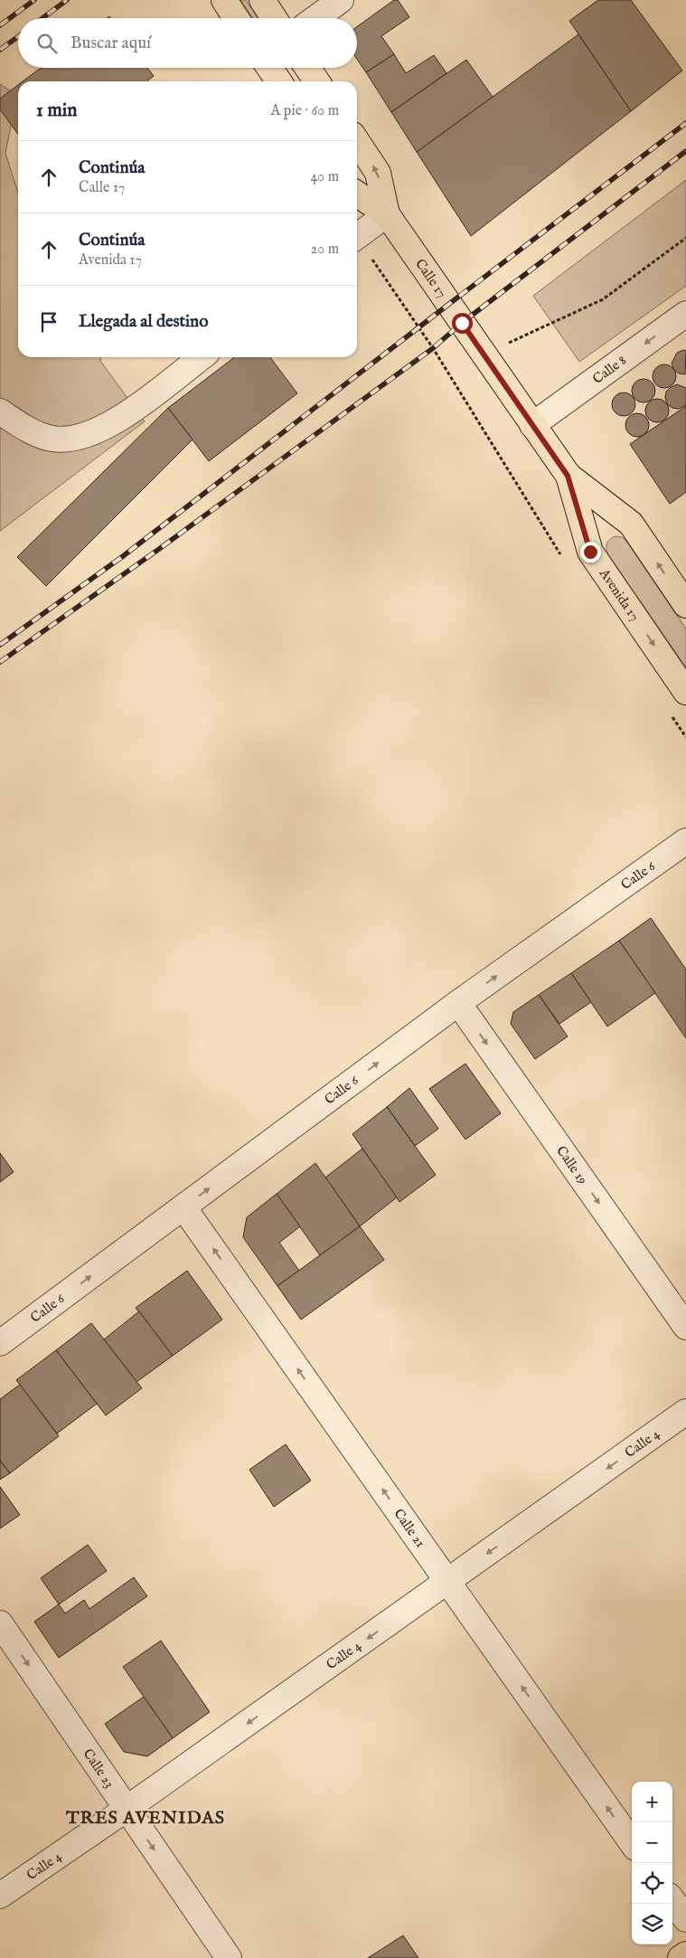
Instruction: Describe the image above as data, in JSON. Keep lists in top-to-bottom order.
{
  "streets": {
    "main road": ["Calle 17", "Avenida 17"],
    "street": [
      "Calle 8",
      "Calle 6",
      "Calle 19",
      "Calle 4",
      "Calle 21",
      "Calle 23"
    ]
  },
  "crossings": [
    ["Calle 17", "Calle 8"],
    ["Calle 17", "Avenida 17"],
    ["Calle 6", "Calle 19"],
    ["Calle 6", "Calle 21"],
    ["Calle 4", "Calle 21"],
    ["Calle 4", "Calle 23"]
  ],
  "one_way": [
    "Calle 8",
    "Calle 6",
    "Calle 19",
    "Calle 4",
    "Calle 21",
    "Calle 23"
  ],
  "districts": ["TRES AVENIDAS"],
  "page": {
    "search": "Buscar aquí",
    "heading": ["1 min", "A pie · 60 m"],
    "list": [
      ["Continúa", "Calle 17", "40 m"],
      ["Continúa", "Avenida 17", "20 m"],
      "Llegada al destino"
    ],
    "map_buttons": ["+", "−"]
  }
}
